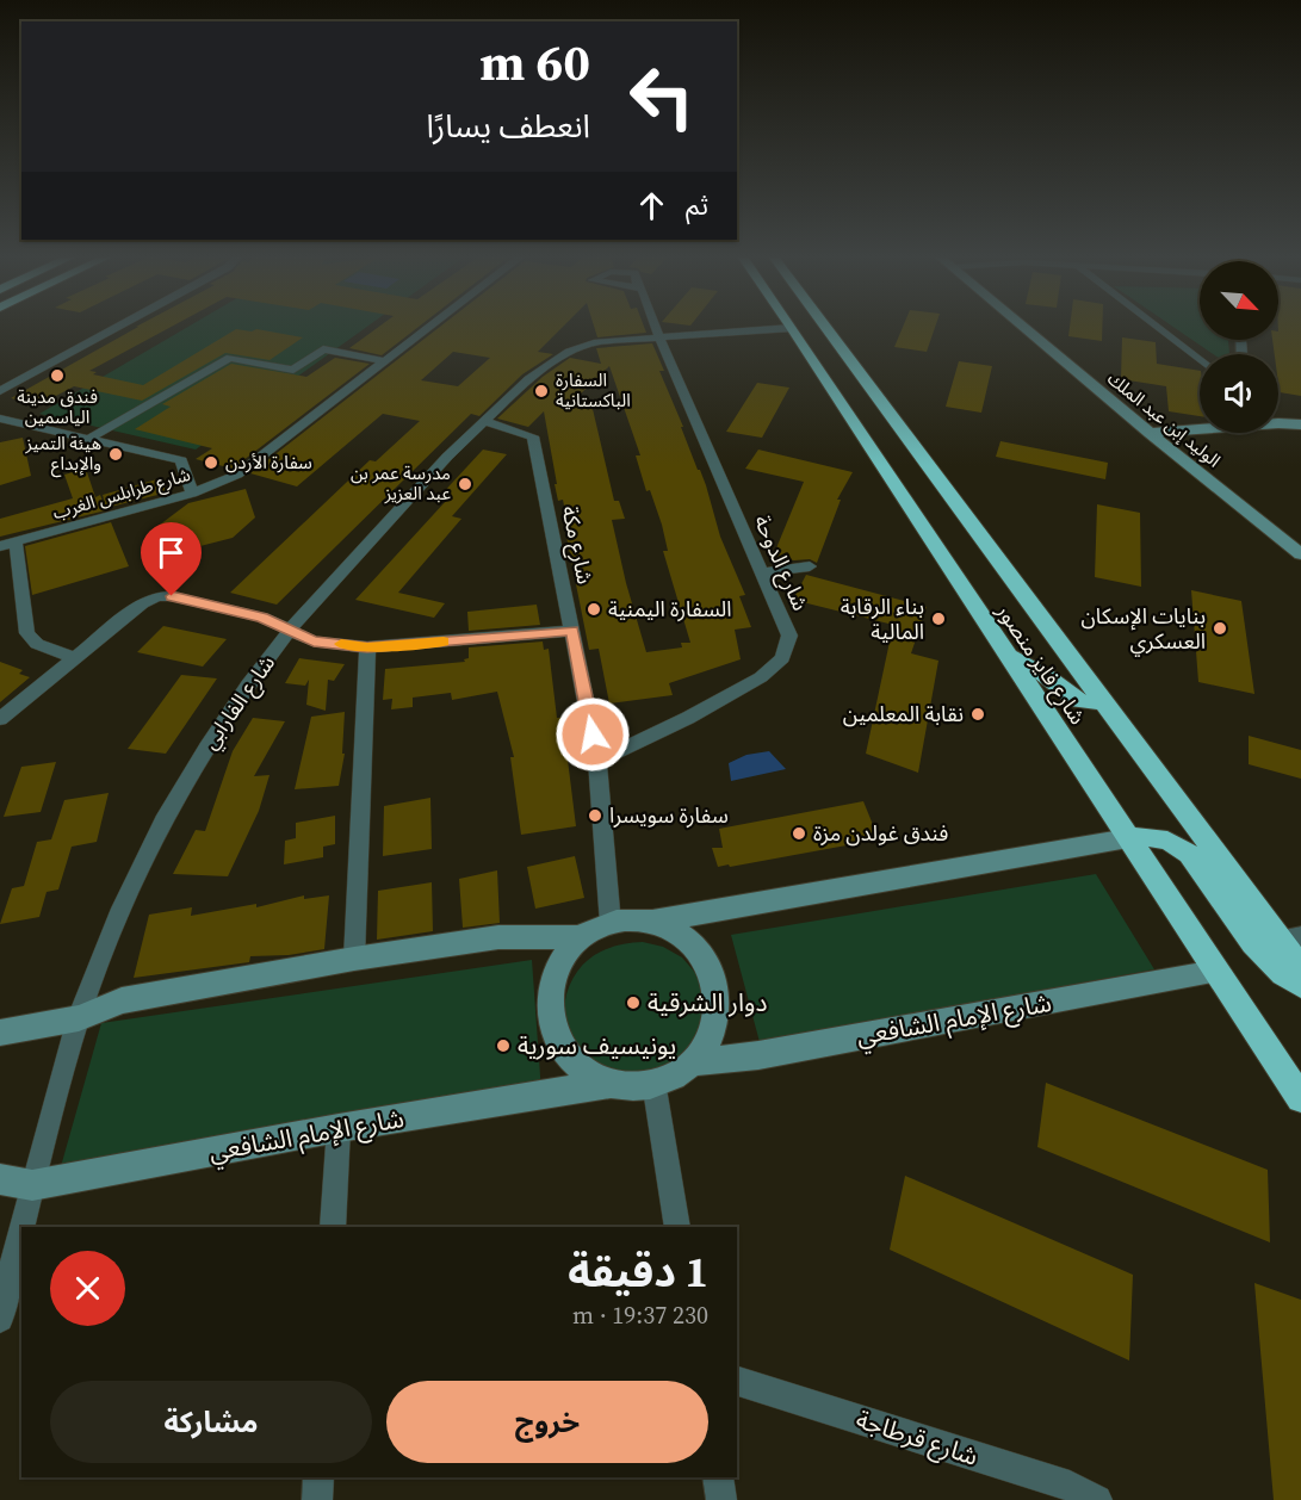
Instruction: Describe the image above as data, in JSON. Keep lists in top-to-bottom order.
{
  "streets": {
    "highway": ["شارع فايز منصور"],
    "street": [
      "الوليد إبن عبد الملك",
      "شارع طرابلس الغرب",
      "شارع مكة",
      "شارع الدوحة",
      "شارع الفارابي",
      "شارع الإمام الشافعي",
      "شارع قرطاجة"
    ]
  },
  "crossings": [
    ["شارع مكة", "شارع الدوحة"],
    ["شارع مكة", "شارع الفارابي"],
    ["شارع مكة", "شارع الإمام الشافعي"],
    ["شارع الدوحة", "شارع الفارابي"],
    ["شارع فايز منصور", "شارع الفارابي"],
    ["شارع فايز منصور", "شارع الإمام الشافعي"],
    ["شارع الفارابي", "شارع الإمام الشافعي"]
  ],
  "places": [
    "فندق مدينة الياسمين",
    "السفارة الباكستانية",
    "هيئة التميز والإبداع",
    "سفارة الأردن",
    "مدرسة عمر بن عبد العزيز",
    "السفارة اليمنية",
    "بناء الرقابة المالية",
    "بنايات الإسكان العسكري",
    "نقابة المعلمين",
    "سفارة سويسرا",
    "فندق غولدن مزة",
    "دوار الشرقية",
    "يونيسيف سورية"
  ],
  "north": "bottom right",
  "page": {
    "turn": ["60 m", "انعطف يسارًا"],
    "then": "ثم",
    "heading": ["1 دقيقة", "230 m · 19:37"],
    "buttons": ["خروج", "مشاركة"]
  }
}
